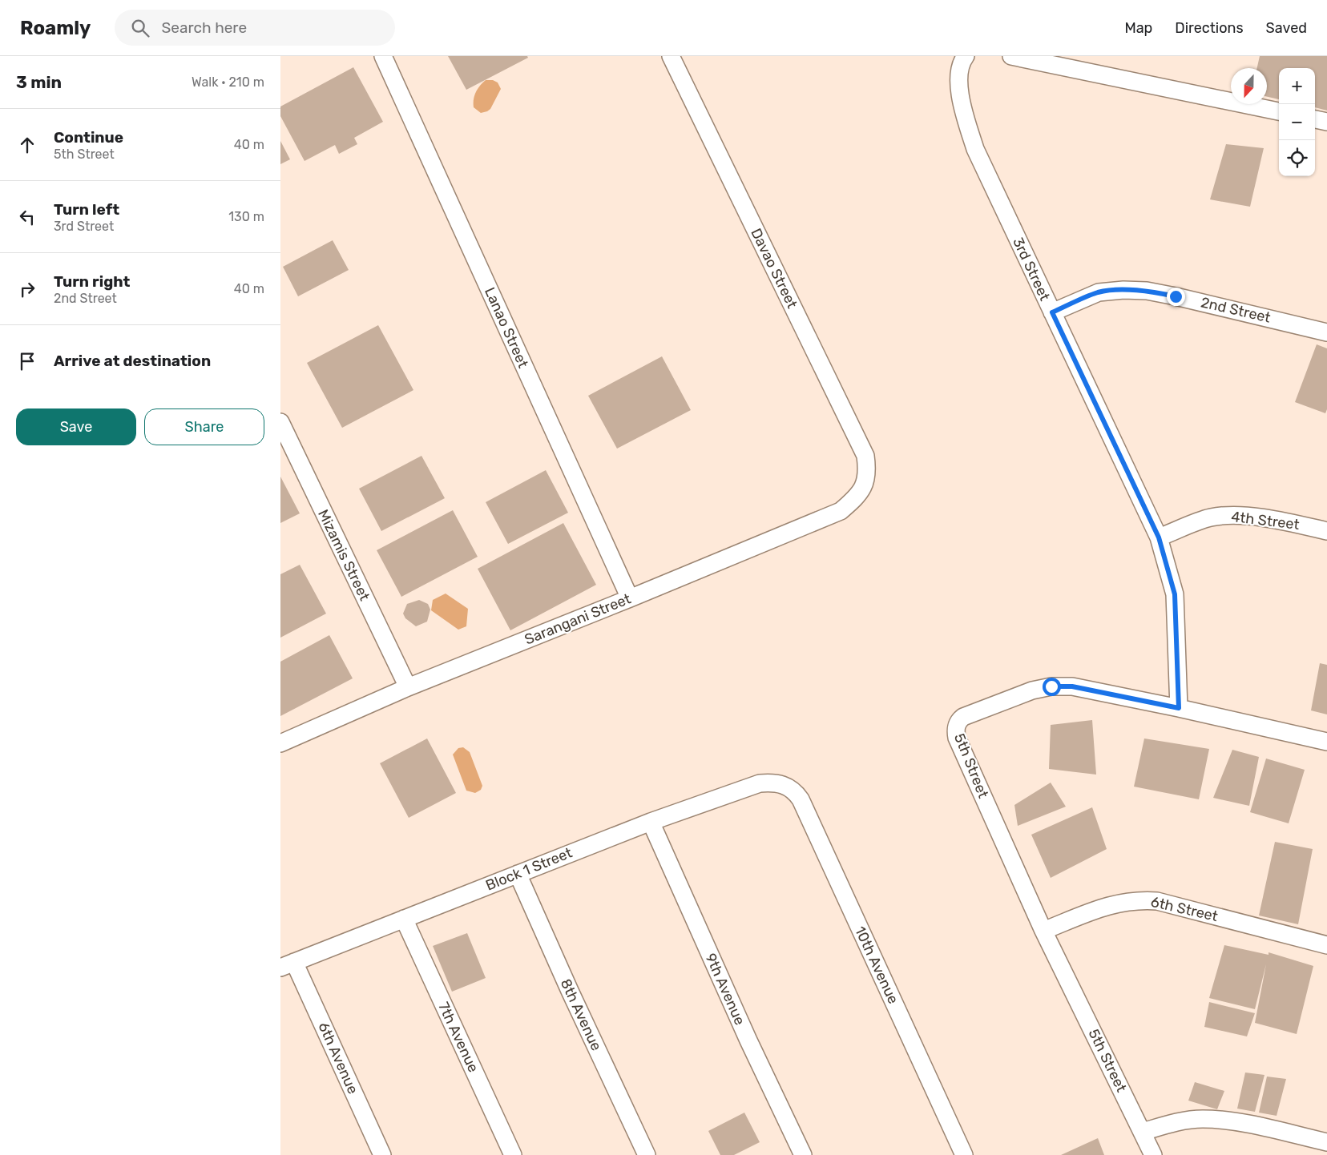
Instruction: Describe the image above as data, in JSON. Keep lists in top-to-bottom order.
{
  "streets": {
    "street": [
      "Davao Street",
      "3rd Street",
      "2nd Street",
      "Lanao Street",
      "4th Street",
      "Mizamis Street",
      "Sarangani Street",
      "5th Street",
      "Block 1 Street",
      "6th Street",
      "10th Avenue",
      "9th Avenue",
      "8th Avenue",
      "7th Avenue",
      "6th Avenue"
    ]
  },
  "crossings": [
    ["Davao Street", "Sarangani Street"],
    ["3rd Street", "2nd Street"],
    ["3rd Street", "4th Street"],
    ["3rd Street", "5th Street"],
    ["Lanao Street", "Sarangani Street"],
    ["Mizamis Street", "Sarangani Street"],
    ["5th Street", "6th Street"],
    ["Block 1 Street", "10th Avenue"],
    ["Block 1 Street", "9th Avenue"],
    ["Block 1 Street", "8th Avenue"],
    ["Block 1 Street", "7th Avenue"],
    ["Block 1 Street", "6th Avenue"]
  ],
  "north": "bottom",
  "page": {
    "header": "Roamly",
    "search": "Search here",
    "nav": ["Map", "Directions", "Saved"],
    "heading": ["3 min", "Walk · 210 m"],
    "map_buttons": ["+", "−"],
    "list": [
      ["Continue", "5th Street", "40 m"],
      ["Turn left", "3rd Street", "130 m"],
      ["Turn right", "2nd Street", "40 m"],
      "Arrive at destination"
    ],
    "buttons": ["Save", "Share"]
  }
}
